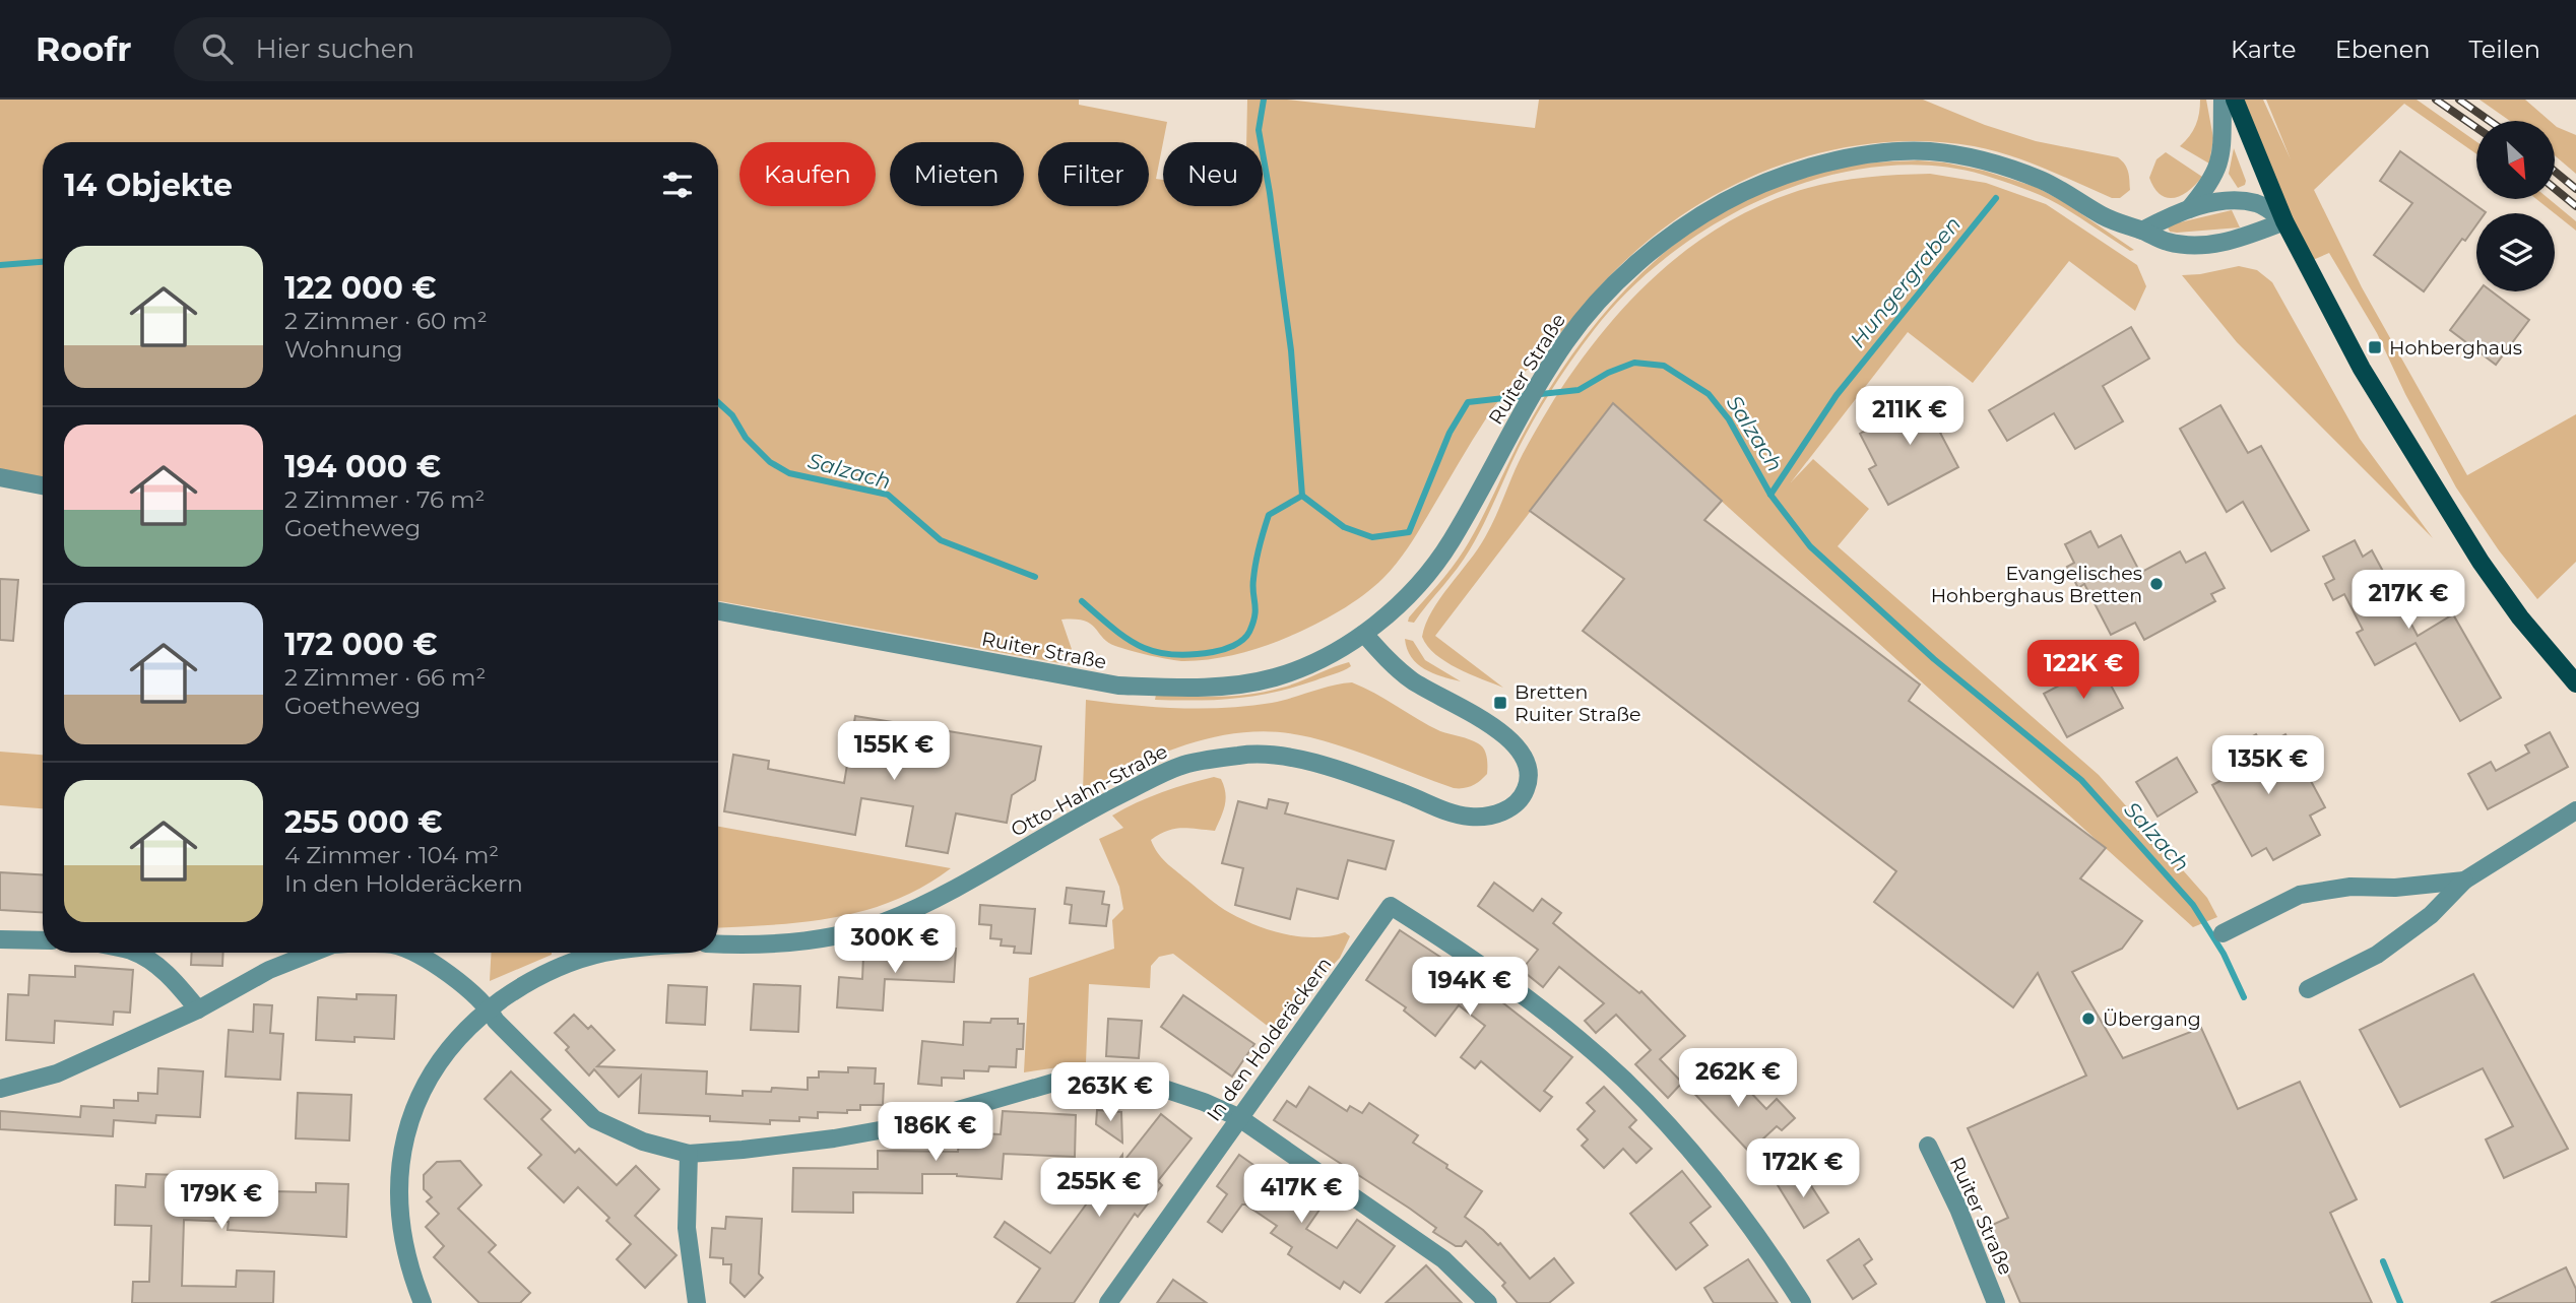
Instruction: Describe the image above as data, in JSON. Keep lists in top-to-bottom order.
{
  "streets": {
    "street": ["Ruiter Straße", "Otto-Hahn-Straße", "In den Holderäckern"]
  },
  "crossings": [
    ["Ruiter Straße", "Otto-Hahn-Straße"]
  ],
  "water": ["Hungergraben", "Salzach"],
  "places": {
    "transit": ["Hohberghaus", "Bretten Ruiter Straße"],
    "other": ["Evangelisches Hohberghaus Bretten", "Übergang"]
  },
  "north": "bottom right",
  "page": {
    "header": "Roofr",
    "search": "Hier suchen",
    "nav": ["Karte", "Ebenen", "Teilen"],
    "chip": [
      "Kaufen",
      "Mieten",
      "Filter",
      "Neu"
    ],
    "heading": "14 Objekte",
    "list": [
      {
        "name": "122 000 €",
        "note": "2 Zimmer · 60 m² · Wohnung"
      },
      {
        "name": "194 000 €",
        "note": "2 Zimmer · 76 m² · Goetheweg"
      },
      {
        "name": "172 000 €",
        "note": "2 Zimmer · 66 m² · Goetheweg"
      },
      {
        "name": "255 000 €",
        "note": "4 Zimmer · 104 m² · In den Holderäckern"
      }
    ],
    "price": [
      "211K €",
      "217K €",
      "122K €",
      "155K €",
      "135K €",
      "300K €",
      "194K €",
      "262K €",
      "263K €",
      "186K €",
      "172K €",
      "255K €",
      "417K €",
      "179K €"
    ]
  }
}
